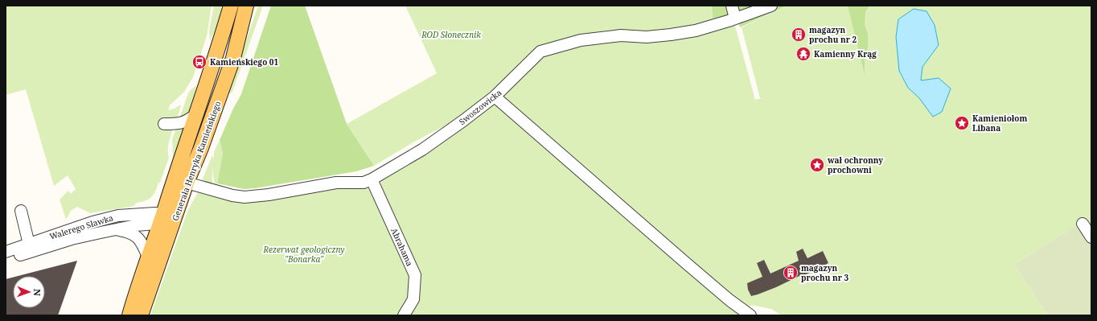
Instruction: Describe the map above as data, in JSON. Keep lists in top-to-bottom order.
{
  "streets": {
    "main road": ["Generała Henryka Kamieńskiego"],
    "street": ["Swoszowicka", "Walerego Sławka", "Abrahama"]
  },
  "crossings": [
    ["Swoszowicka", "Generała Henryka Kamieńskiego"],
    ["Swoszowicka", "Abrahama"],
    ["Generała Henryka Kamieńskiego", "Walerego Sławka"]
  ],
  "parks": ["ROD Słonecznik", "Rezerwat geologiczny \"Bonarka\""],
  "places": {
    "building": ["magazyn prochu nr 2", "magazyn prochu nr 3"],
    "temple": ["Kamienny Krąg"],
    "bus stop": ["Kamieńskiego 01"],
    "place": ["Kamieniołom Libana", "wał ochronny prochowni"]
  },
  "north": "right"
}
